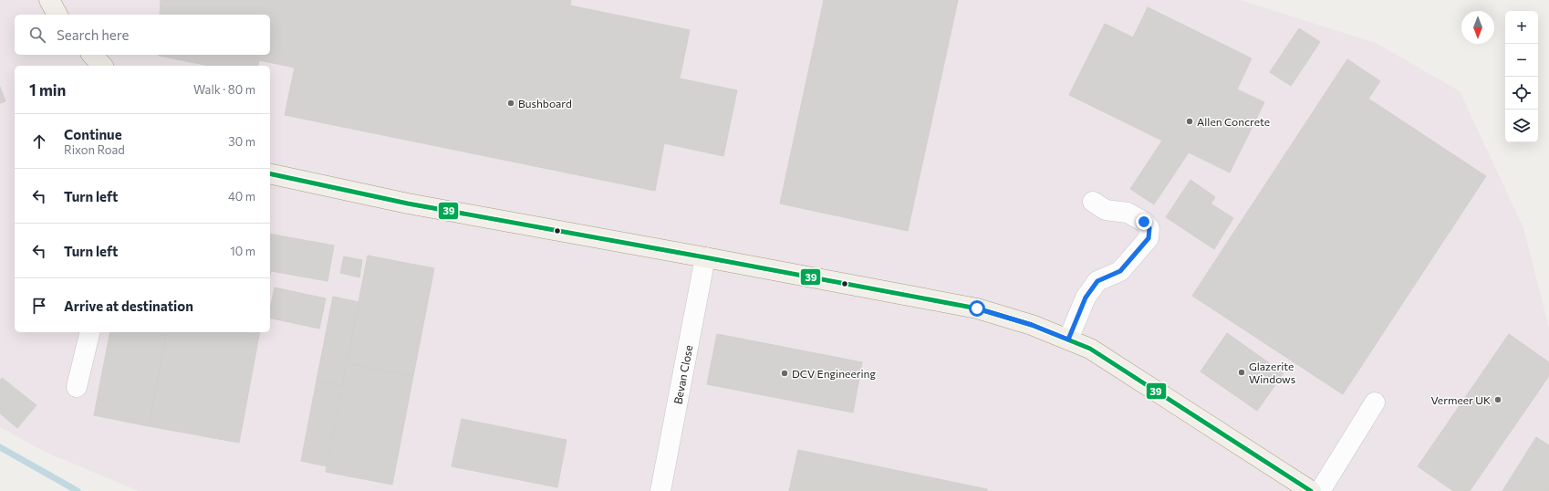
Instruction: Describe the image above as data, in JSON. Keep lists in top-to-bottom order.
{
  "streets": {
    "street": ["Bevan Close"]
  },
  "places": [
    "Bushboard",
    "Allen Concrete",
    "Glazerite Windows",
    "DCV Engineering",
    "Vermeer UK"
  ],
  "lines": ["transit line 39"],
  "north": "bottom",
  "page": {
    "map_buttons": ["+", "−"],
    "search": "Search here",
    "heading": ["1 min", "Walk · 80 m"],
    "list": [
      ["Continue", "Rixon Road", "30 m"],
      ["Turn left", "40 m"],
      ["Turn left", "10 m"],
      "Arrive at destination"
    ]
  }
}
